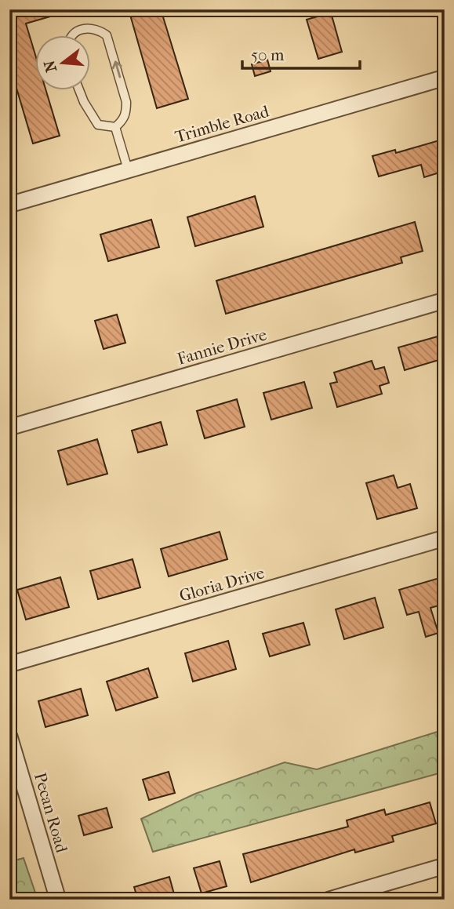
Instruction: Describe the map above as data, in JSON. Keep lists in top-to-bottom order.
{
  "streets": {
    "street": [
      "Trimble Road",
      "Fannie Drive",
      "Gloria Drive",
      "Pecan Road"
    ]
  },
  "scale_bar": "50 m",
  "north": "left"
}
